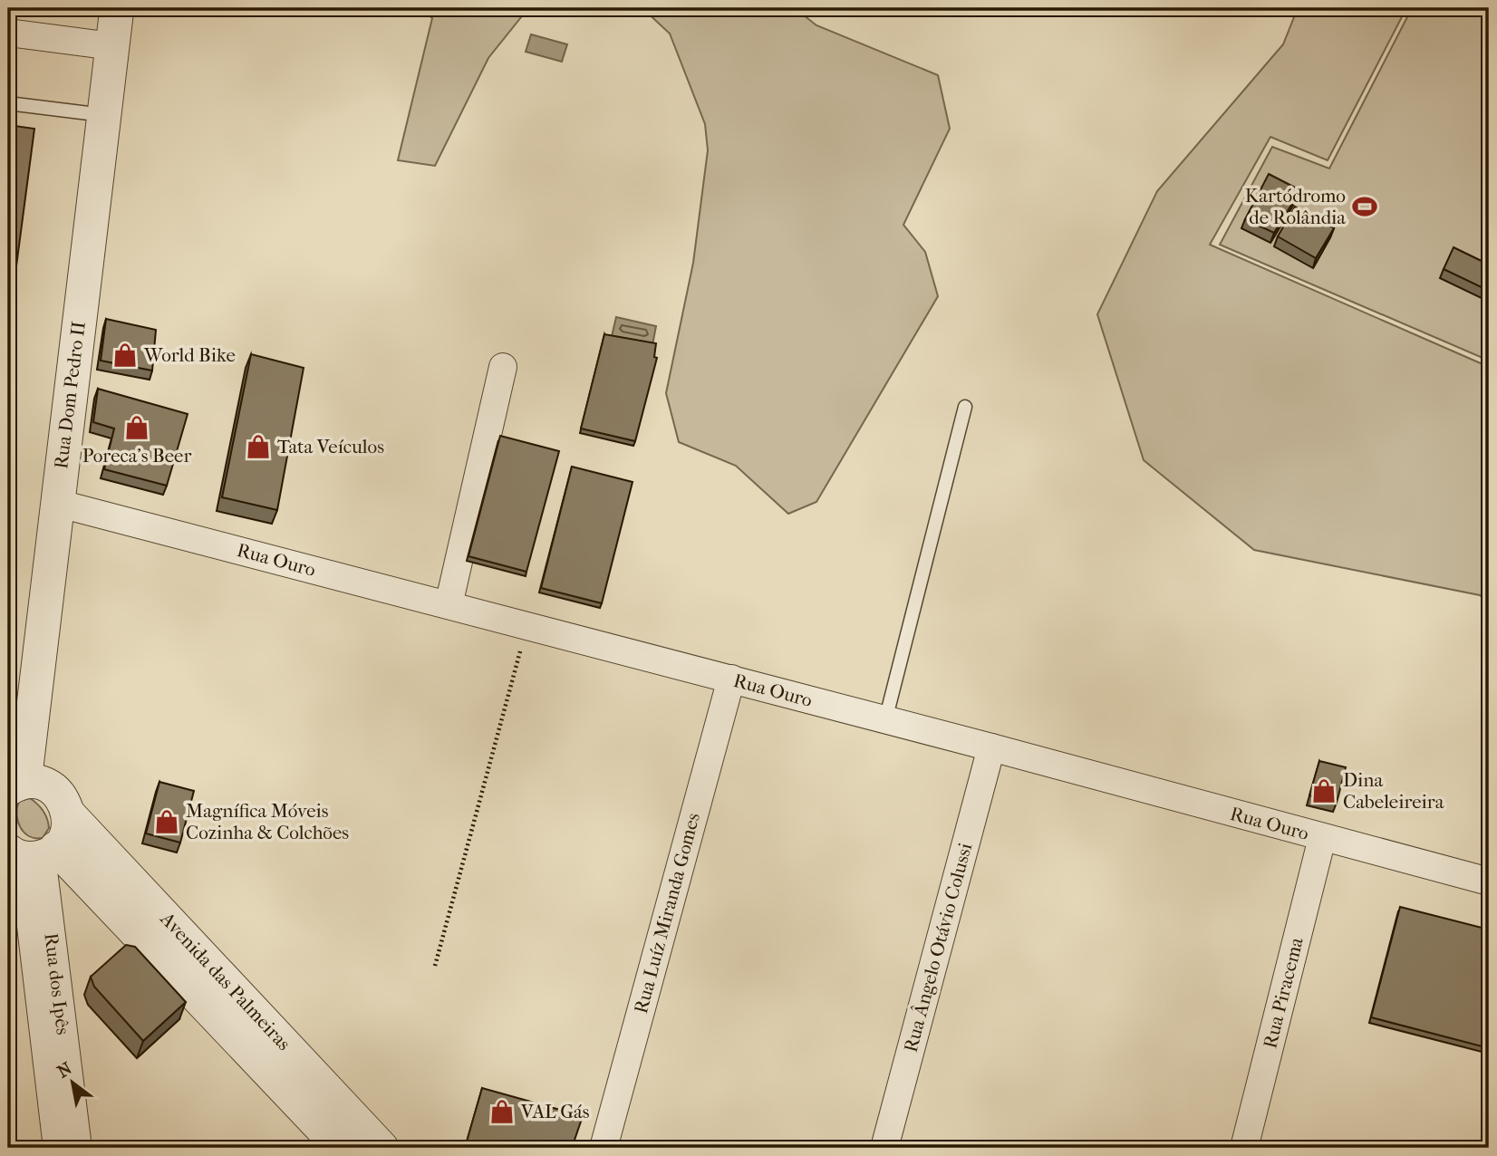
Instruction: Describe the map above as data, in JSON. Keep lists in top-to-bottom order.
{
  "streets": {
    "street": [
      "Rua Dom Pedro II",
      "Rua Ouro",
      "Rua Luíz Miranda Gomes",
      "Rua Ângelo Otávio Colussi",
      "Avenida das Palmeiras",
      "Rua dos Ipês",
      "Rua Piracema"
    ]
  },
  "crossings": [
    ["Rua Dom Pedro II", "Rua Ouro"],
    ["Rua Dom Pedro II", "Avenida das Palmeiras"],
    ["Rua Ouro", "Rua Luíz Miranda Gomes"],
    ["Rua Ouro", "Rua Ângelo Otávio Colussi"],
    ["Rua Ouro", "Rua Piracema"],
    ["Avenida das Palmeiras", "Rua dos Ipês"]
  ],
  "places": {
    "sports": ["Kartódromo de Rolândia"],
    "shop": [
      "World Bike",
      "Poreca's Beer",
      "Tata Veículos",
      "Dina Cabeleireira",
      "Magnífica Móveis Cozinha & Colchões",
      "VAL Gás"
    ]
  },
  "north": "top left"
}
